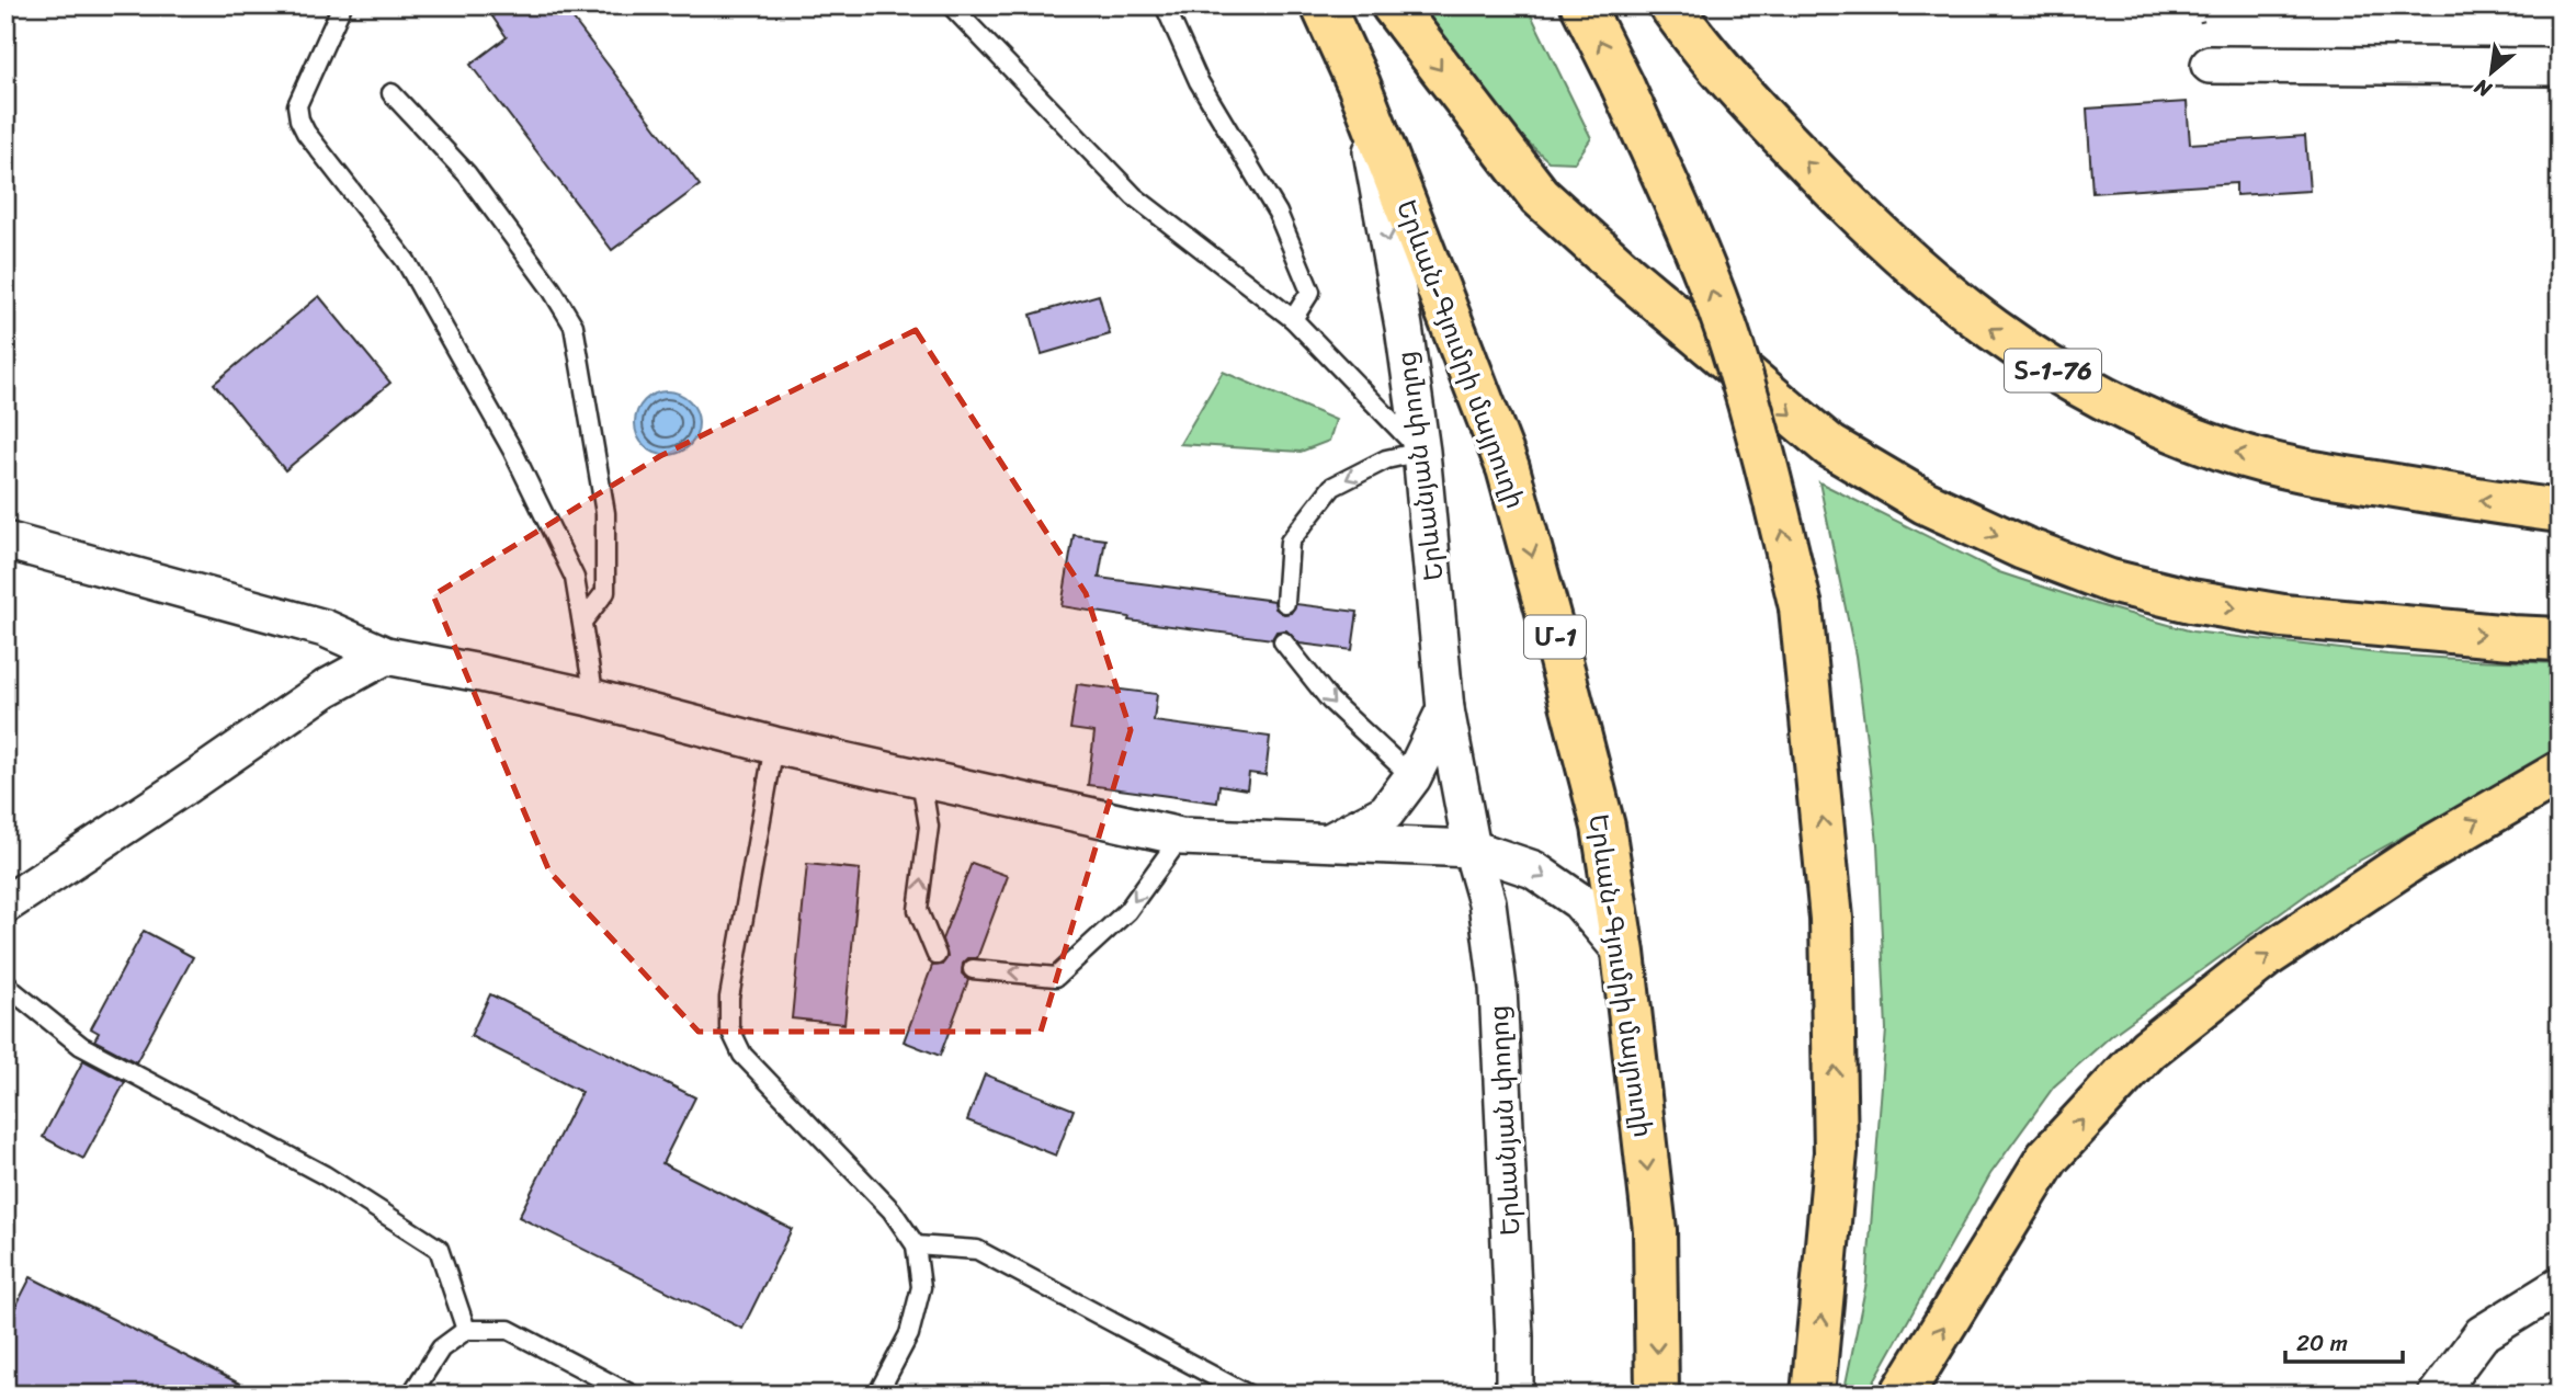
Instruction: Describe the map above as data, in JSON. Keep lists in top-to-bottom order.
{
  "streets": {
    "highway": ["Երևան-Գյումրի մայրուղի", "Տ-1-76", "Մ-1"],
    "street": ["Երևանյան փողոց"]
  },
  "crossings": [
    ["Երևան-Գյումրի մայրուղի", "Երևանյան փողոց"]
  ],
  "scale_bar": "20 m",
  "north": "bottom left"
}
